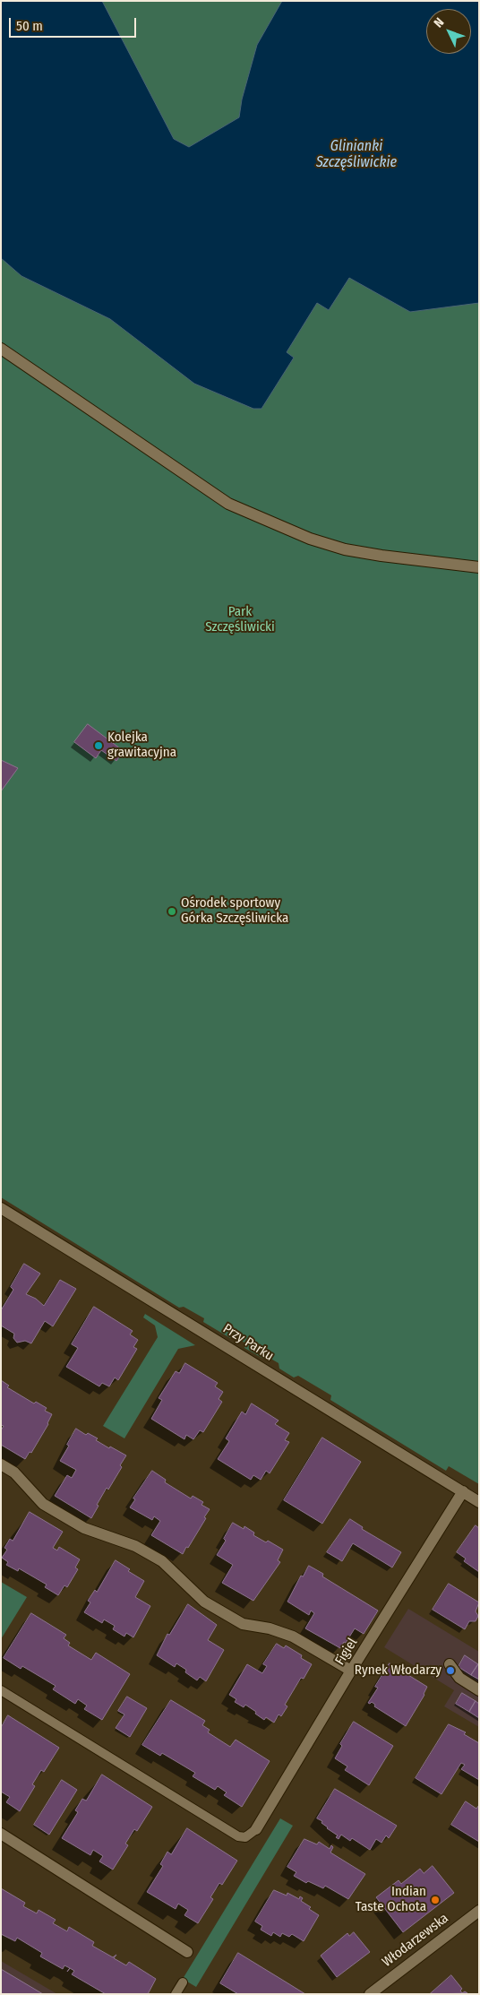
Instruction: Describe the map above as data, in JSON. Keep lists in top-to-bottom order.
{
  "streets": {
    "street": ["Przy Parku", "Figiel", "Włodarzewska"]
  },
  "crossings": [
    ["Przy Parku", "Figiel"]
  ],
  "water": ["Glinianki Szczęśliwickie"],
  "parks": ["Park Szczęśliwicki"],
  "places": [
    "Kolejka grawitacyjna",
    "Ośrodek sportowy Górka Szczęśliwicka",
    "Rynek Włodarzy",
    "Indian Taste Ochota"
  ],
  "scale_bar": "50 m",
  "north": "top left"
}
